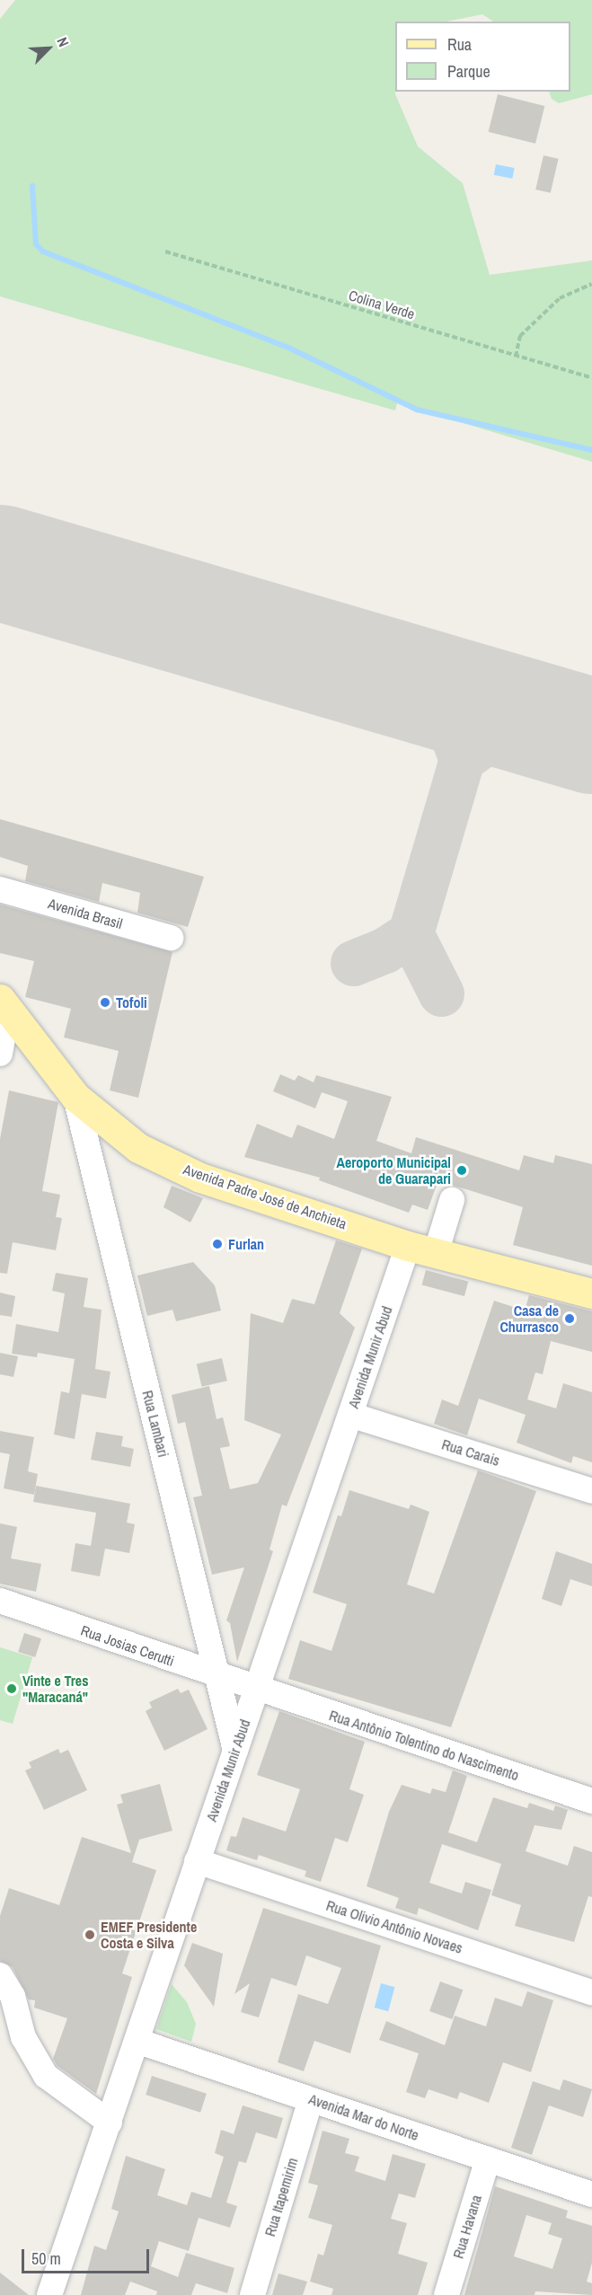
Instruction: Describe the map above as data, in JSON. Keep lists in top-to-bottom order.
{
  "streets": {
    "main road": ["Avenida Padre José de Anchieta"],
    "street": [
      "Avenida Brasil",
      "Avenida Munir Abud",
      "Rua Lambari",
      "Rua Carais",
      "Rua Josias Cerutti",
      "Rua Antônio Tolentino do Nascimento",
      "Rua Olivio Antônio Novaes",
      "Avenida Mar do Norte",
      "Rua Itapemirim",
      "Rua Havana"
    ],
    "path": ["Colina Verde"]
  },
  "crossings": [
    ["Avenida Padre José de Anchieta", "Avenida Munir Abud"],
    ["Avenida Padre José de Anchieta", "Rua Lambari"],
    ["Avenida Munir Abud", "Rua Lambari"],
    ["Avenida Munir Abud", "Rua Carais"],
    ["Avenida Munir Abud", "Rua Josias Cerutti"],
    ["Avenida Munir Abud", "Rua Antônio Tolentino do Nascimento"],
    ["Avenida Munir Abud", "Rua Olivio Antônio Novaes"],
    ["Avenida Munir Abud", "Avenida Mar do Norte"],
    ["Rua Lambari", "Rua Josias Cerutti"],
    ["Rua Josias Cerutti", "Rua Antônio Tolentino do Nascimento"],
    ["Avenida Mar do Norte", "Rua Itapemirim"],
    ["Avenida Mar do Norte", "Rua Havana"]
  ],
  "places": [
    "Tofoli",
    "Aeroporto Municipal de Guarapari",
    "Furlan",
    "Casa de Churrasco",
    "Vinte e Tres \"Maracaná\"",
    "EMEF Presidente Costa e Silva"
  ],
  "legend": ["Rua", "Parque"],
  "scale_bar": "50 m",
  "north": "top right"
}
